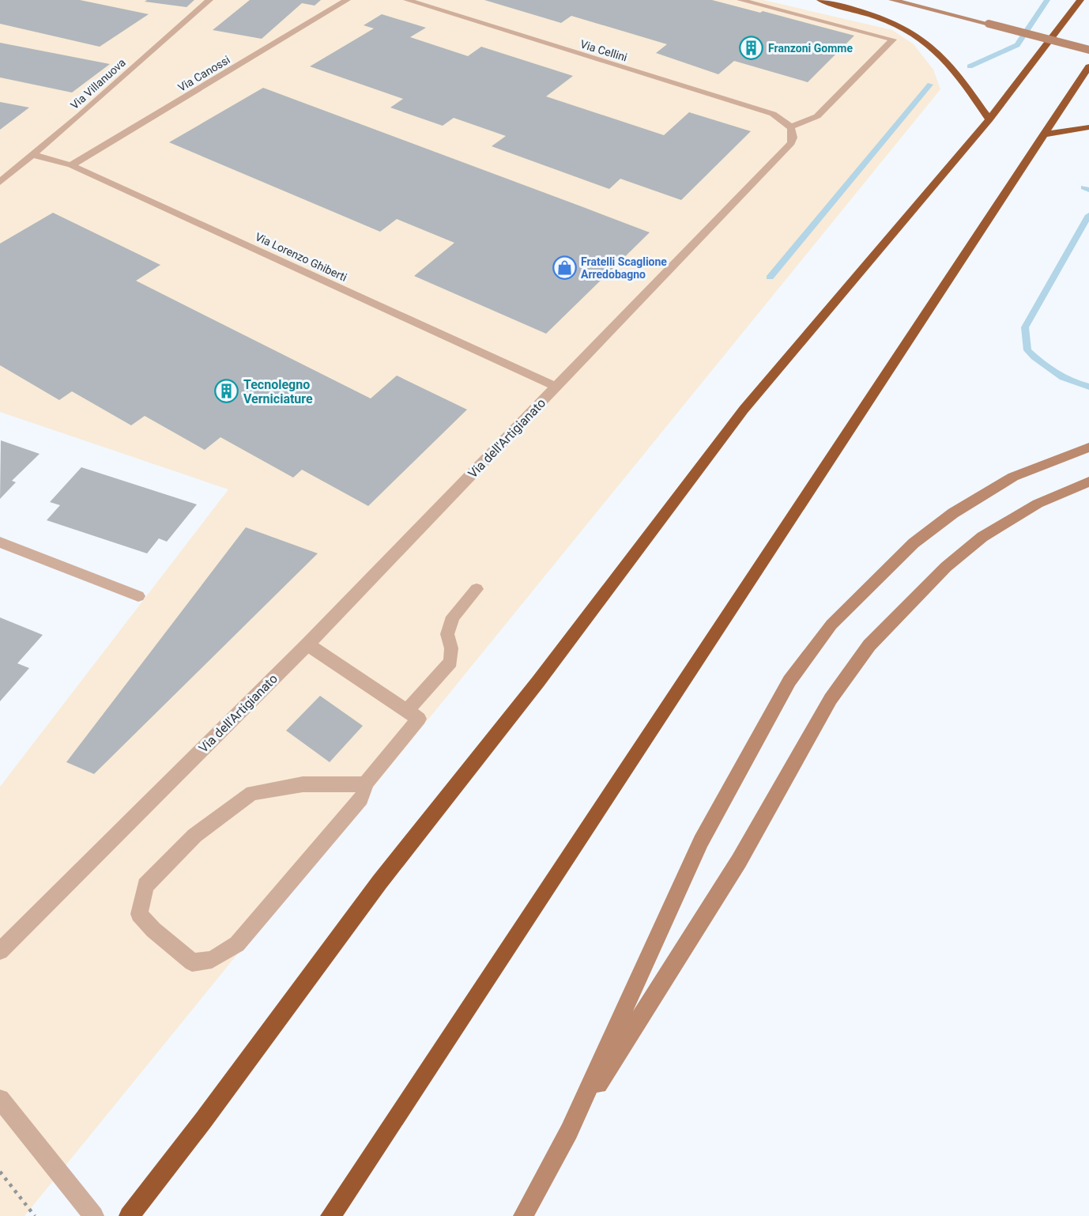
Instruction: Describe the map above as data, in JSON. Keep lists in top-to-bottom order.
{
  "streets": {
    "street": [
      "Via Cellini",
      "Via Canossi",
      "Via Villanuova",
      "Via Lorenzo Ghiberti",
      "Via dell'Artigianato"
    ]
  },
  "crossings": [
    ["Via Cellini", "Via dell'Artigianato"],
    ["Via Canossi", "Via Lorenzo Ghiberti"],
    ["Via Villanuova", "Via Lorenzo Ghiberti"],
    ["Via Lorenzo Ghiberti", "Via dell'Artigianato"]
  ],
  "places": {
    "building": ["Franzoni Gomme", "Tecnolegno Verniciature"],
    "shop": ["Fratelli Scaglione Arredobagno"]
  }
}
